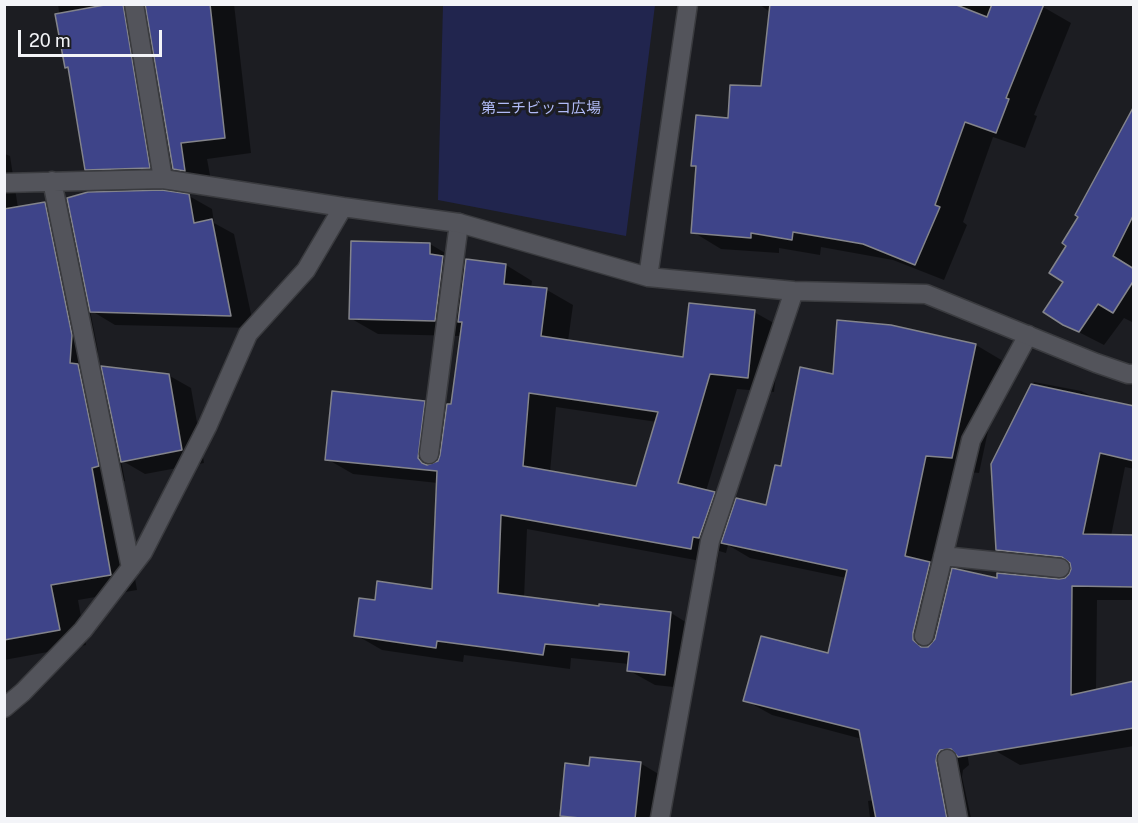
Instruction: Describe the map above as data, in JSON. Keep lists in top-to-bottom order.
{
  "parks": ["第二チビッコ広場"],
  "scale_bar": "20 m"
}
